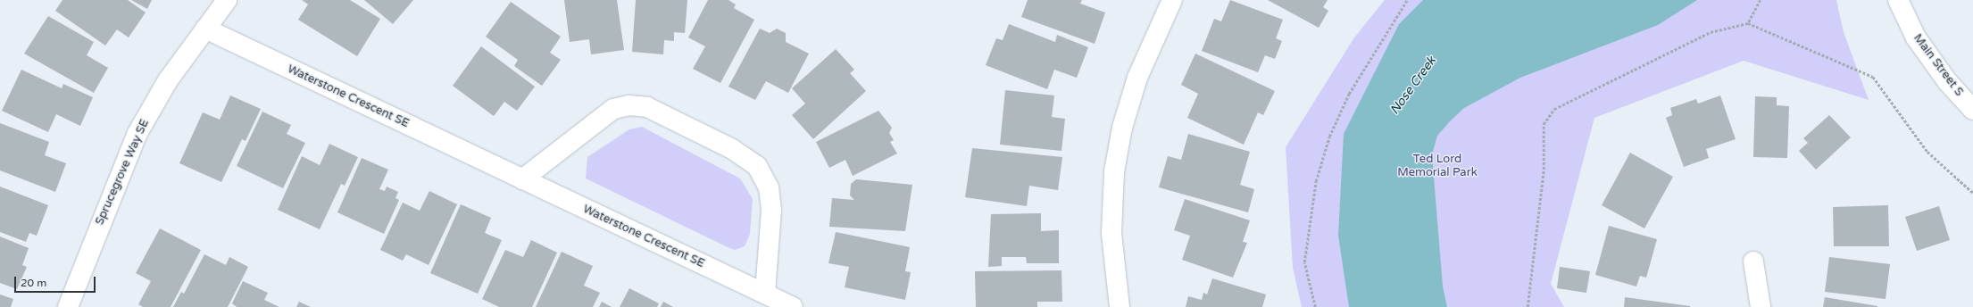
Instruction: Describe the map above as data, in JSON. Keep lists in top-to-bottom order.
{
  "streets": {
    "street": ["Main Street S", "Waterstone Crescent SE", "Sprucegrove Way SE"]
  },
  "crossings": [
    ["Waterstone Crescent SE", "Sprucegrove Way SE"]
  ],
  "water": ["Nose Creek"],
  "parks": ["Ted Lord Memorial Park"],
  "scale_bar": "20 m"
}
